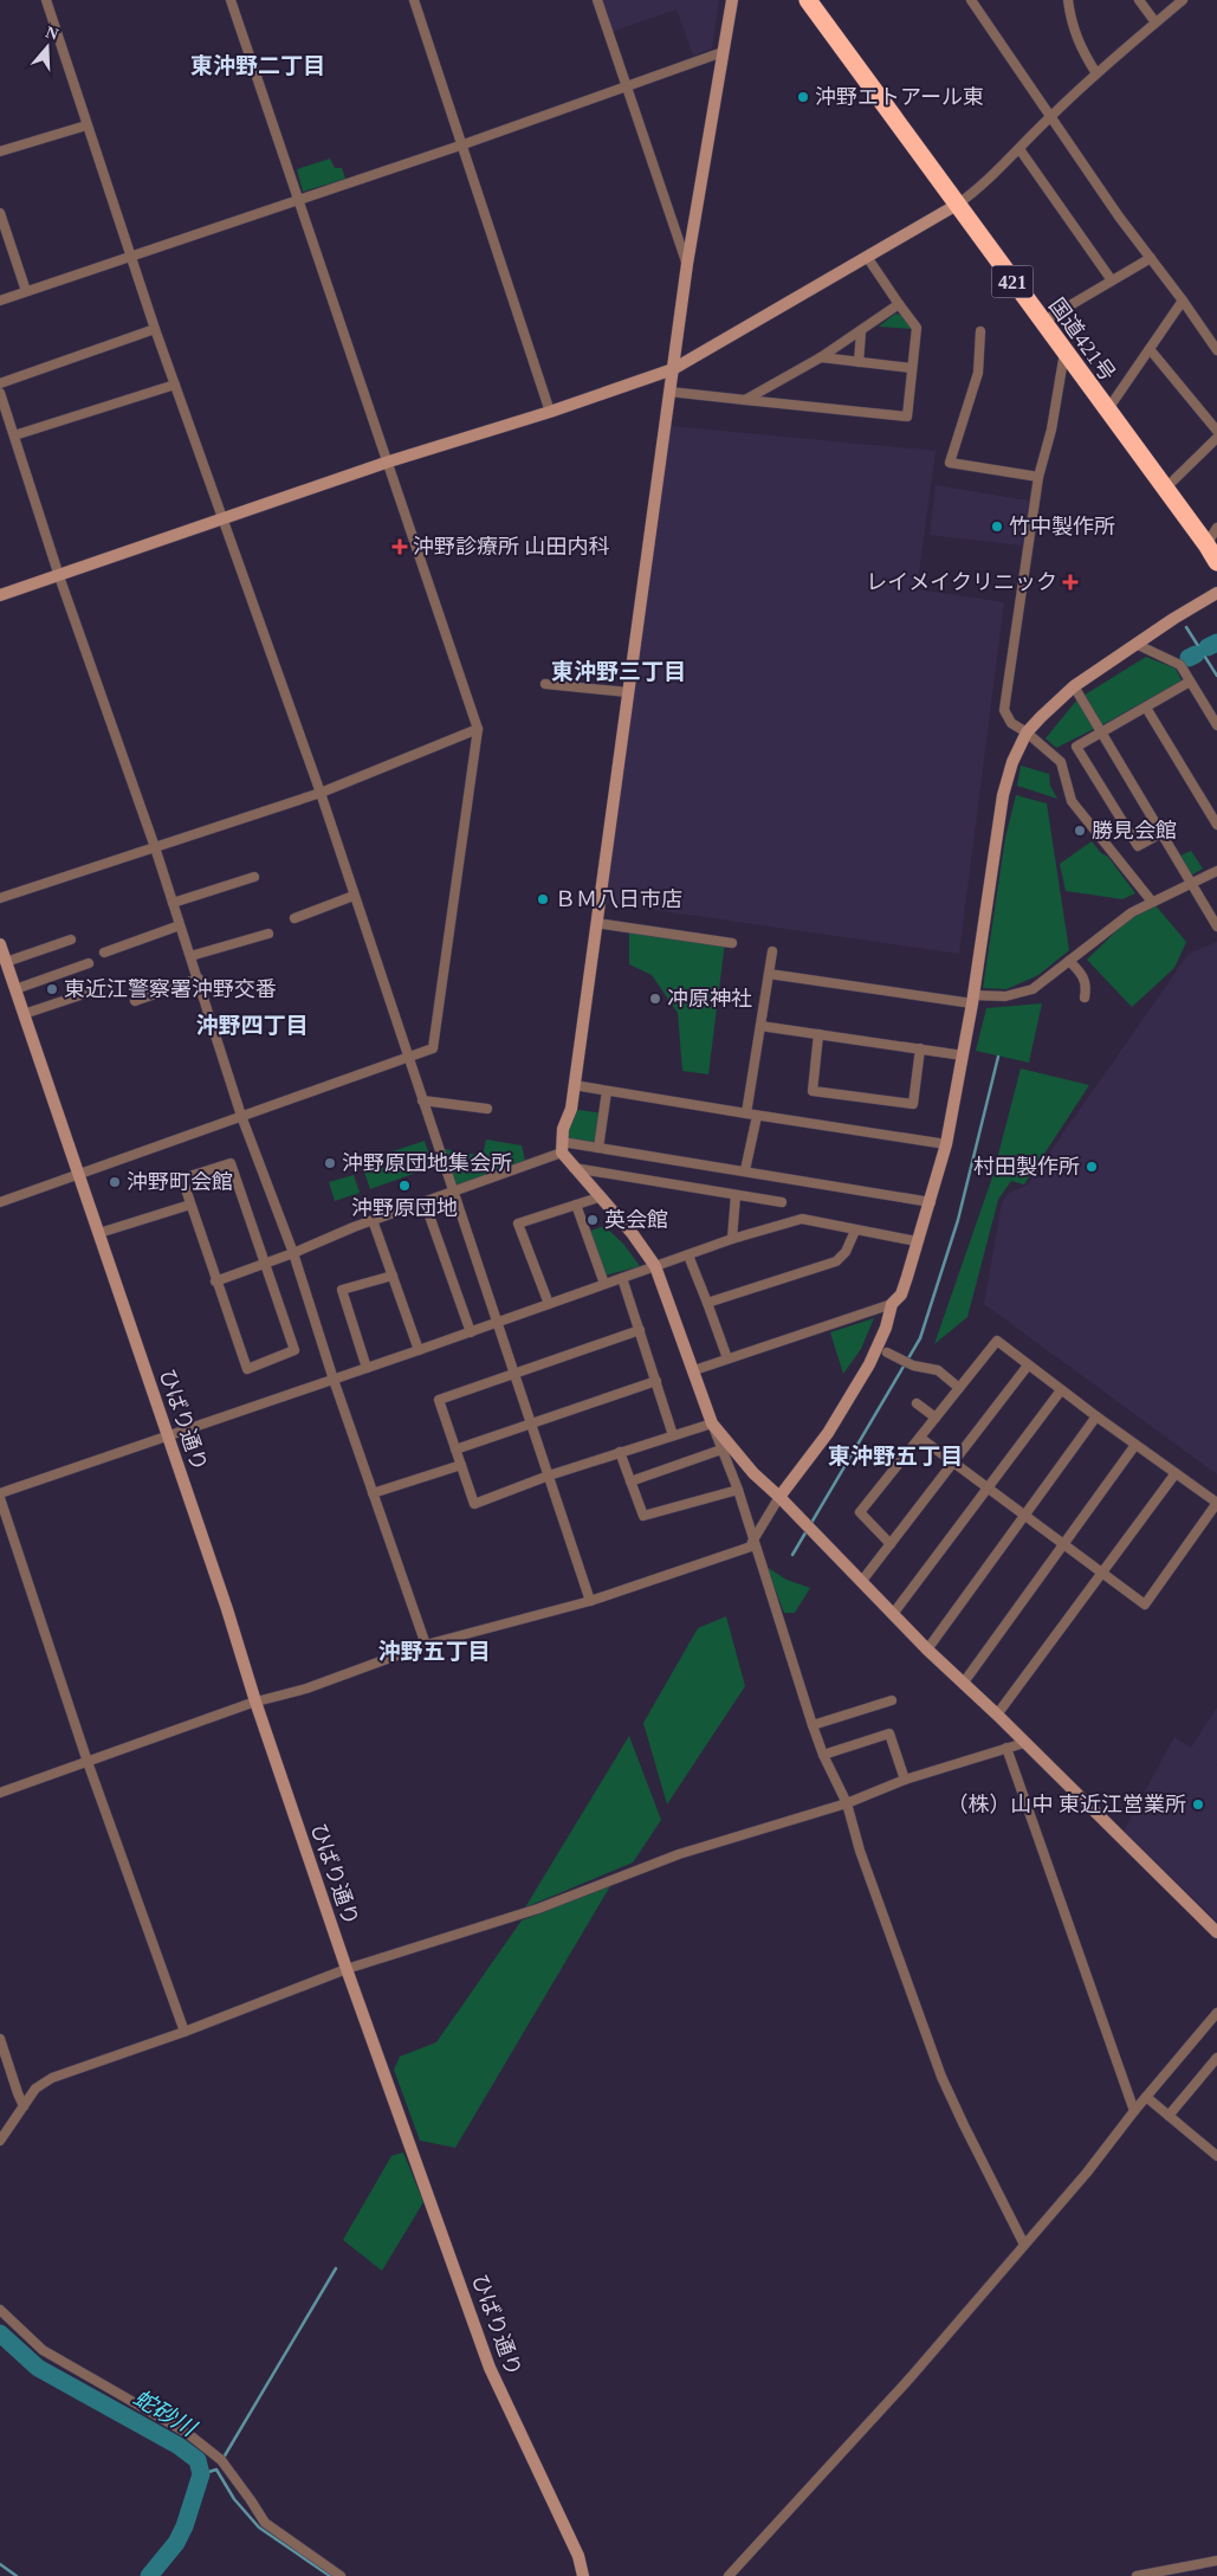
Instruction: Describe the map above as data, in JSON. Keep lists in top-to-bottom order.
{
  "streets": {
    "highway": ["421", "国道421号"],
    "street": ["ひばり通り"]
  },
  "districts": [
    "東沖野二丁目",
    "東沖野三丁目",
    "沖野四丁目",
    "東沖野五丁目",
    "沖野五丁目"
  ],
  "water": ["蛇砂川"],
  "places": {
    "other": [
      "沖野エトアール東",
      "竹中製作所",
      "勝見会館",
      "ＢＭ八日市店",
      "東近江警察署沖野交番",
      "冲原神社",
      "沖野原団地集会所",
      "村田製作所",
      "沖野町会館",
      "沖野原団地",
      "英会館",
      "（株）山中 東近江営業所"
    ],
    "health": ["沖野診療所 山田内科", "レイメイクリニック"]
  },
  "north": "top"
}
